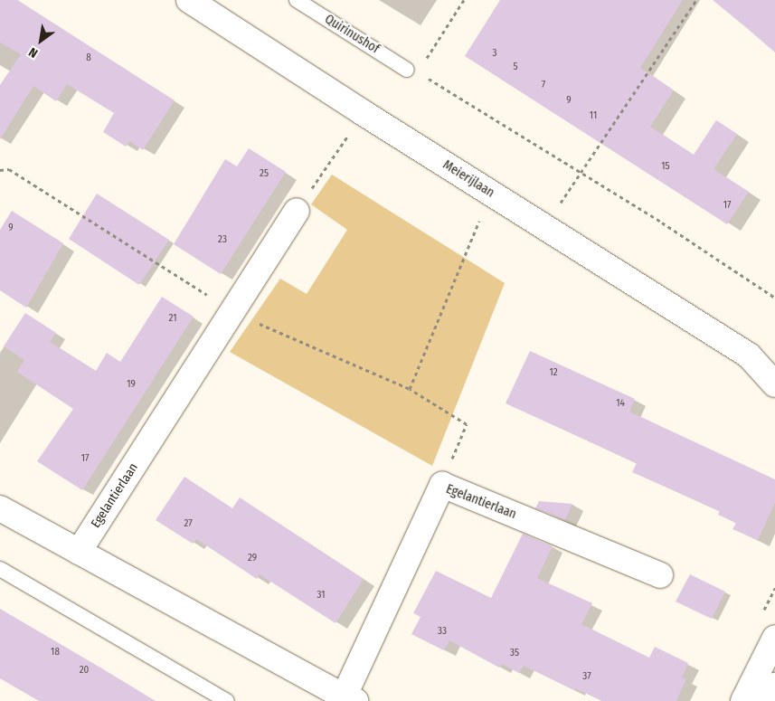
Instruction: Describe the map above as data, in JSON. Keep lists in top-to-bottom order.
{
  "streets": {
    "street": ["Meierijlaan", "Egelantierlaan"],
    "lane": ["Quirinushof"]
  },
  "house_numbers": [
    "3",
    "8",
    "5",
    "7",
    "9",
    "11",
    "15",
    "25",
    "17",
    "9",
    "23",
    "21",
    "12",
    "19",
    "14",
    "17",
    "27",
    "29",
    "31",
    "33",
    "18",
    "35",
    "20",
    "37"
  ],
  "north": "bottom left"
}
